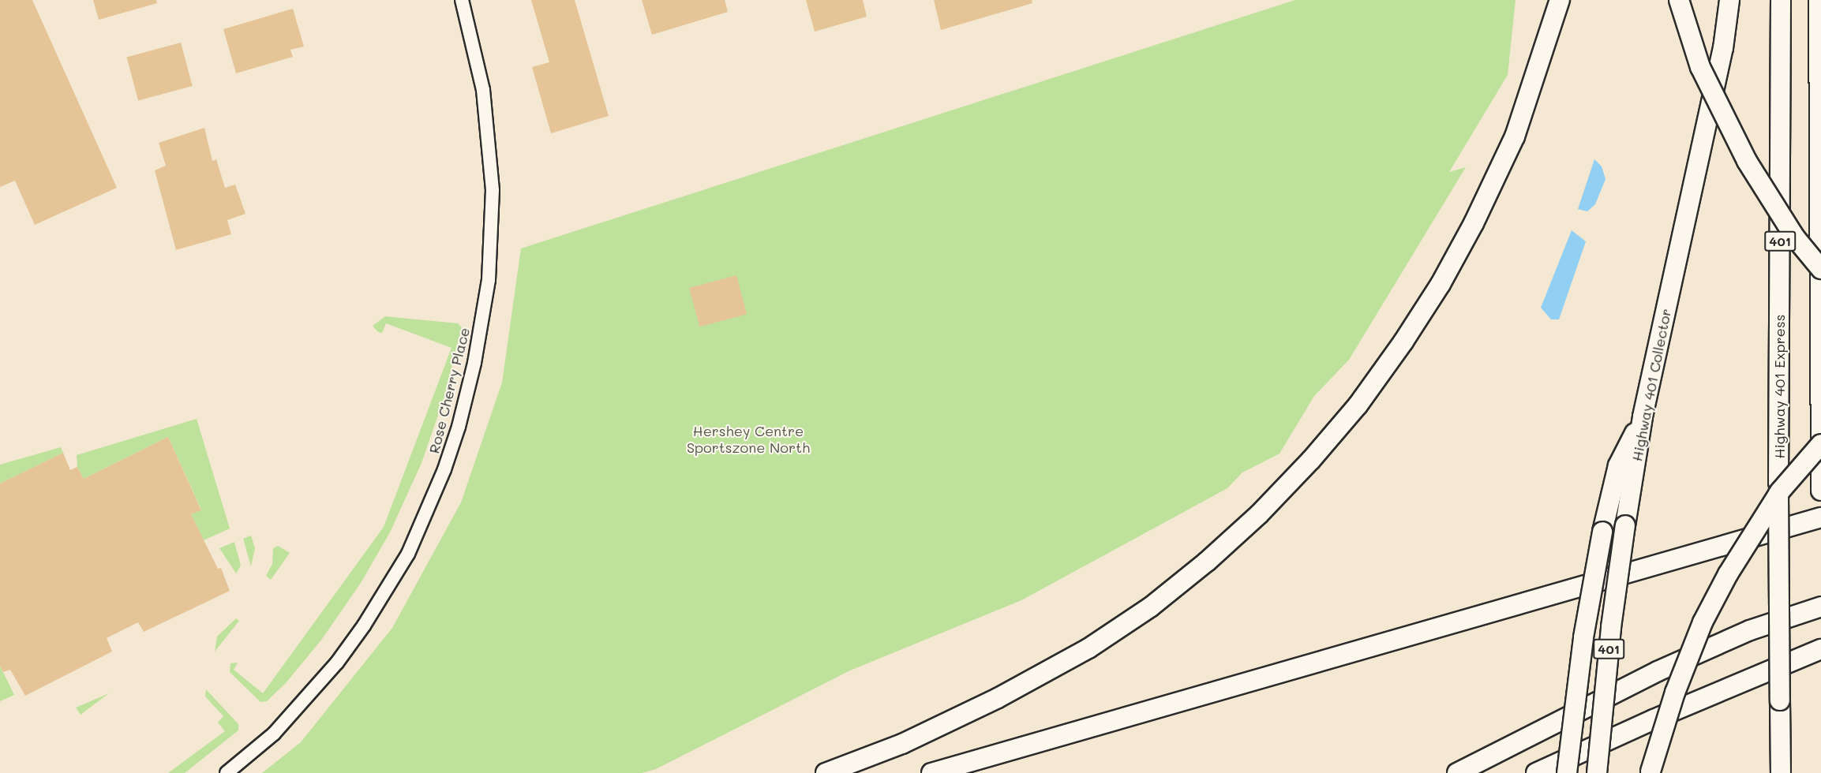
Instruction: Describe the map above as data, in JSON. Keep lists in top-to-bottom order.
{
  "streets": {
    "highway": ["401", "Highway 401 Collector", "Highway 401 Express"],
    "street": ["Rose Cherry Place"]
  },
  "parks": ["Hershey Centre Sportszone North"]
}
